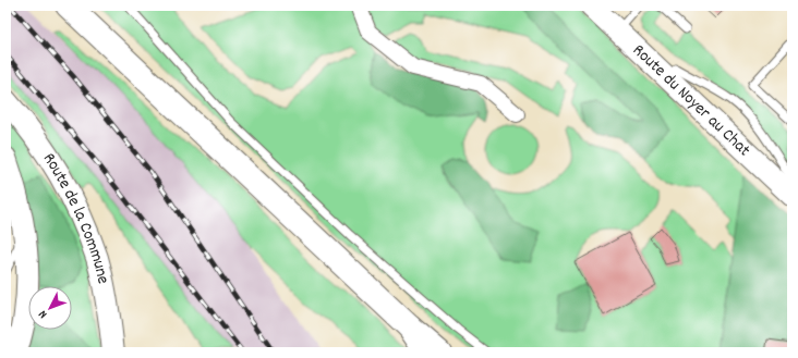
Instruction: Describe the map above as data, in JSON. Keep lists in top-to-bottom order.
{
  "streets": {
    "street": ["Route du Noyer au Chat", "Route de la Commune"]
  },
  "north": "bottom left"
}
